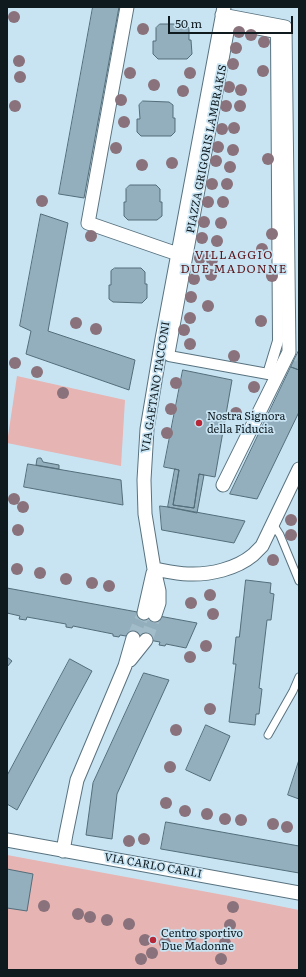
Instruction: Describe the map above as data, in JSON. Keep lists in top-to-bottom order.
{
  "streets": {
    "street": ["PIAZZA GRIGORIS LAMBRAKIS", "VIA GAETANO TACCONI", "VIA CARLO CARLI"]
  },
  "districts": ["VILLAGGIO DUE MADONNE"],
  "places": ["Nostra Signora della Fiducia", "Centro sportivo Due Madonne"],
  "scale_bar": "50 m"
}
